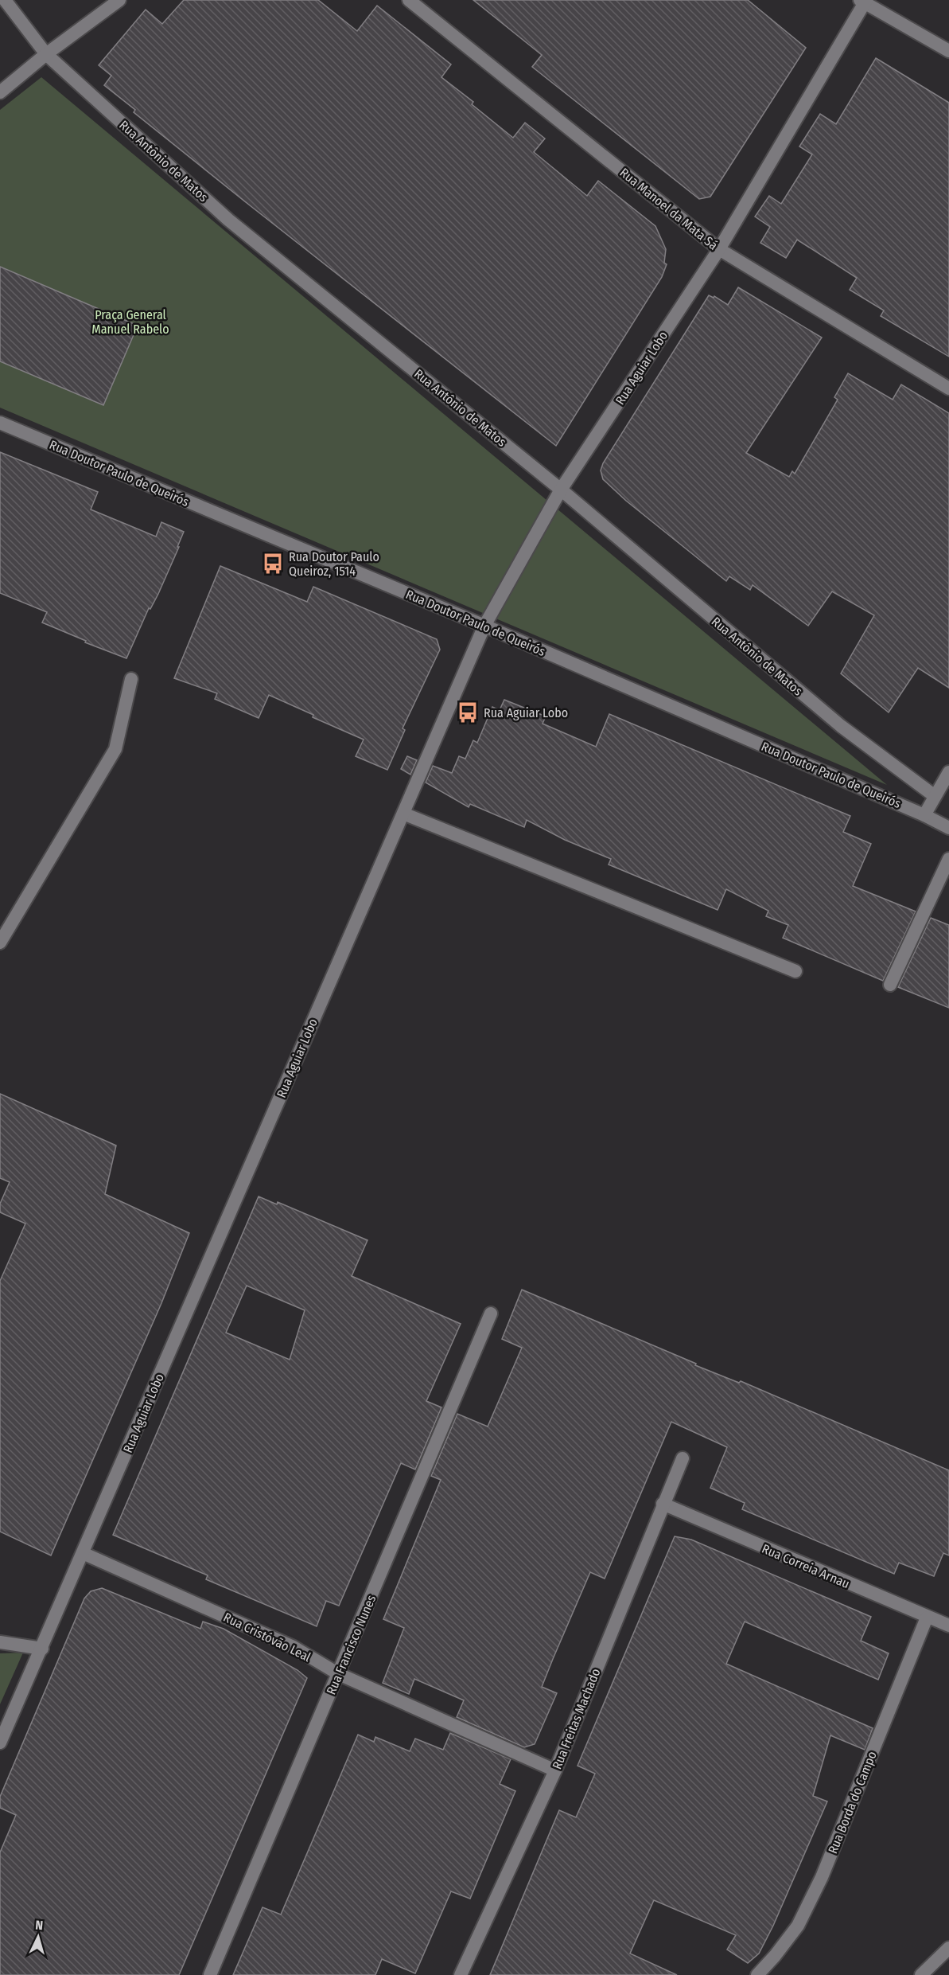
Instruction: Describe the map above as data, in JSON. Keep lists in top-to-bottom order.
{
  "streets": {
    "street": [
      "Rua Antônio de Matos",
      "Rua Manoel da Mata Sá",
      "Rua Aguiar Lobo",
      "Rua Doutor Paulo de Queirós",
      "Rua Correia Arnau",
      "Rua Cristóvão Leal",
      "Rua Francisco Nunes",
      "Rua Freitas Machado",
      "Rua Borda do Campo"
    ]
  },
  "crossings": [
    ["Rua Antônio de Matos", "Rua Aguiar Lobo"],
    ["Rua Manoel da Mata Sá", "Rua Aguiar Lobo"],
    ["Rua Aguiar Lobo", "Rua Doutor Paulo de Queirós"],
    ["Rua Aguiar Lobo", "Rua Cristóvão Leal"],
    ["Rua Correia Arnau", "Rua Freitas Machado"],
    ["Rua Correia Arnau", "Rua Borda do Campo"],
    ["Rua Cristóvão Leal", "Rua Francisco Nunes"],
    ["Rua Cristóvão Leal", "Rua Freitas Machado"]
  ],
  "parks": ["Praça General Manuel Rabelo"],
  "places": {
    "bus stop": ["Rua Doutor Paulo Queiroz, 1514", "Rua Aguiar Lobo"]
  },
  "north": "top"
}
